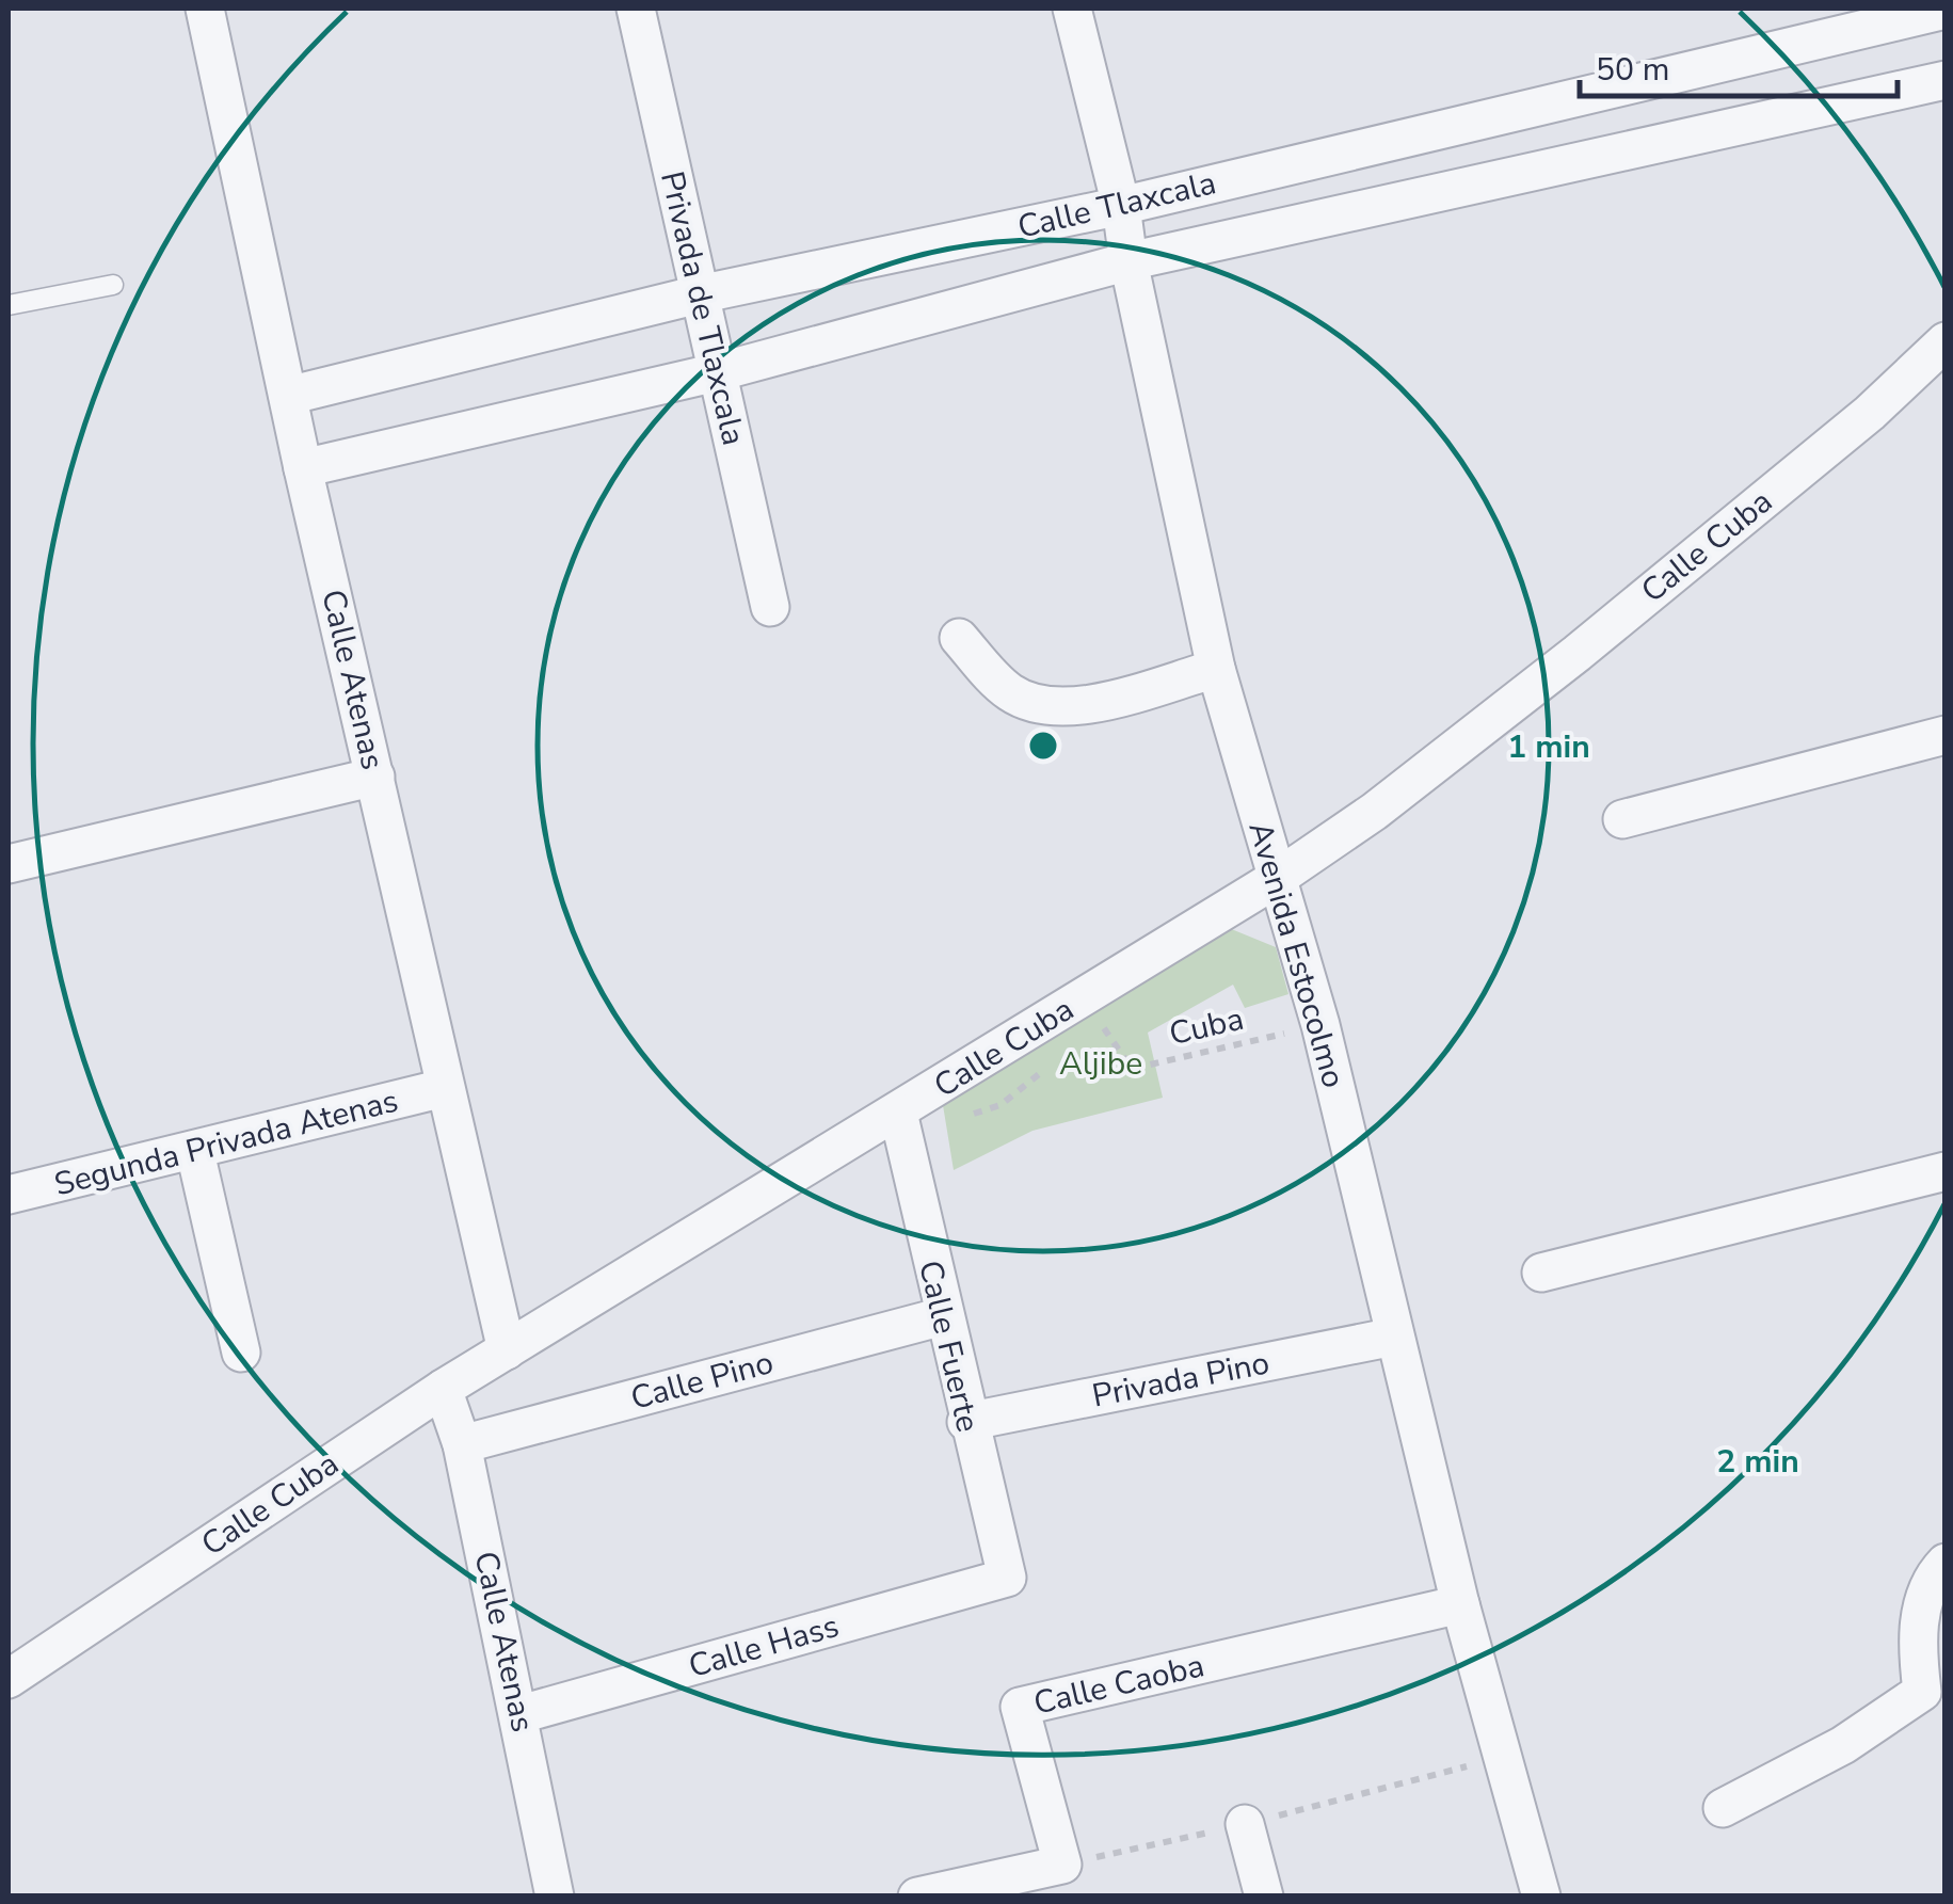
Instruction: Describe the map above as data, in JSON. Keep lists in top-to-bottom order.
{
  "streets": {
    "street": [
      "Calle Tlaxcala",
      "Privada de Tlaxcala",
      "Calle Cuba",
      "Calle Atenas",
      "Avenida Estocolmo",
      "Segunda Privada Atenas",
      "Calle Fuerte",
      "Privada Pino",
      "Calle Pino",
      "Calle Hass",
      "Calle Caoba"
    ],
    "path": ["Cuba"]
  },
  "crossings": [
    ["Calle Tlaxcala", "Privada de Tlaxcala"],
    ["Calle Tlaxcala", "Calle Atenas"],
    ["Calle Tlaxcala", "Avenida Estocolmo"],
    ["Calle Cuba", "Calle Atenas"],
    ["Calle Cuba", "Avenida Estocolmo"],
    ["Calle Cuba", "Calle Fuerte"],
    ["Calle Atenas", "Segunda Privada Atenas"],
    ["Calle Atenas", "Calle Pino"],
    ["Calle Atenas", "Calle Hass"],
    ["Avenida Estocolmo", "Cuba"],
    ["Avenida Estocolmo", "Privada Pino"],
    ["Avenida Estocolmo", "Calle Caoba"],
    ["Calle Fuerte", "Privada Pino"],
    ["Calle Fuerte", "Calle Pino"],
    ["Calle Fuerte", "Calle Hass"]
  ],
  "parks": ["Aljibe"],
  "scale_bar": "50 m",
  "rings": ["1 min", "2 min"]
}
